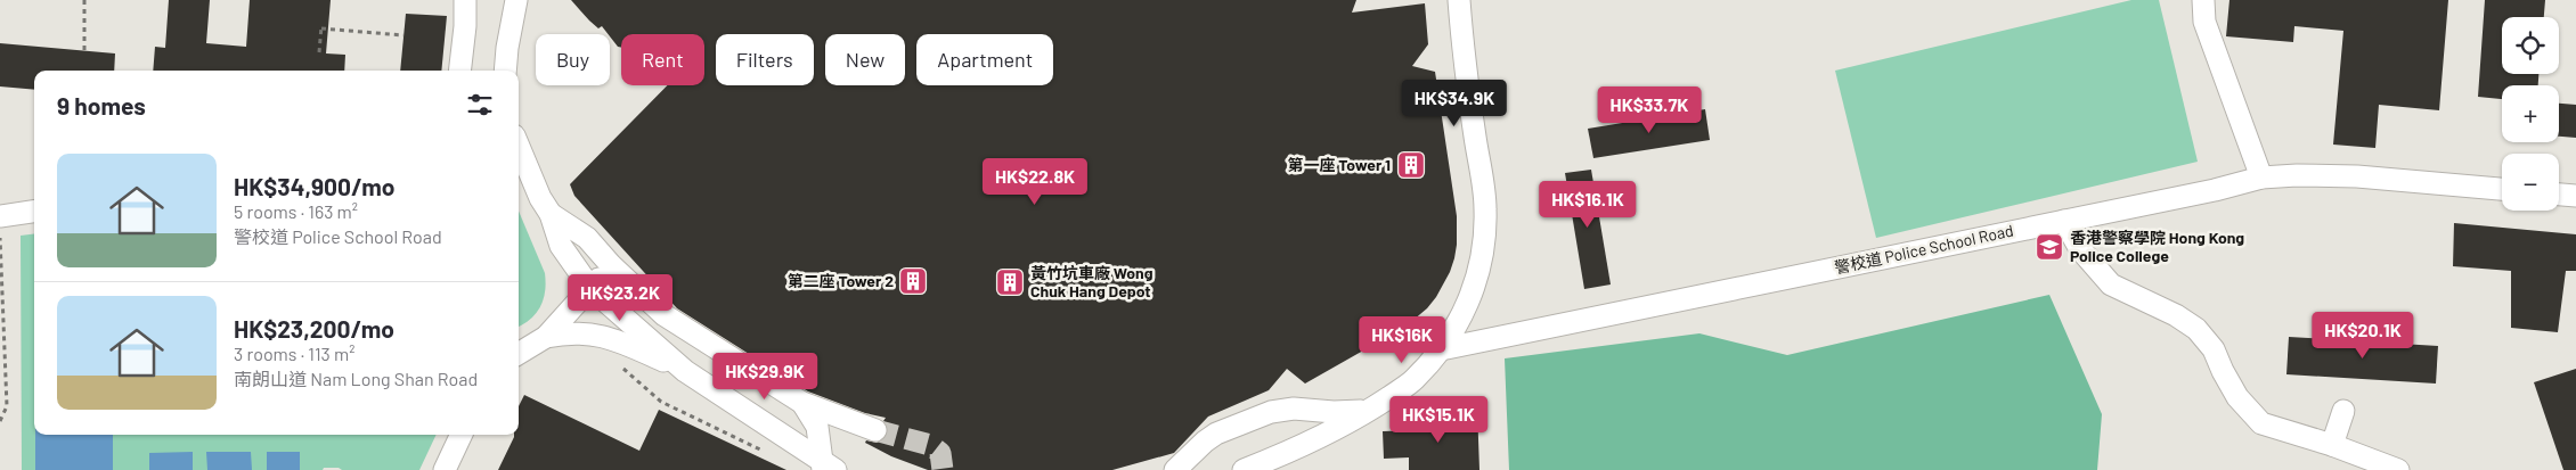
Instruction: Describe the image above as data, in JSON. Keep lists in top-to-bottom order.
{
  "streets": {
    "street": ["警校道 Police School Road"]
  },
  "places": {
    "building": ["第一座 Tower 1", "第二座 Tower 2", "黃竹坑車廠 Wong Chuk Hang Depot"],
    "school or university": ["香港警察學院 Hong Kong Police College"]
  },
  "page": {
    "map_buttons": ["+", "−"],
    "chip": [
      "Buy",
      "Rent",
      "Filters",
      "New",
      "Apartment"
    ],
    "heading": "9 homes",
    "price": [
      "HK$34.9K",
      "HK$33.7K",
      "HK$22.8K",
      "HK$16.1K",
      "HK$23.2K",
      "HK$20.1K",
      "HK$16K",
      "HK$29.9K",
      "HK$15.1K"
    ],
    "list": [
      {
        "name": "HK$34,900/mo",
        "note": "5 rooms · 163 m² · 警校道 Police School Road"
      },
      {
        "name": "HK$23,200/mo",
        "note": "3 rooms · 113 m² · 南朗山道 Nam Long Shan Road"
      }
    ]
  }
}
